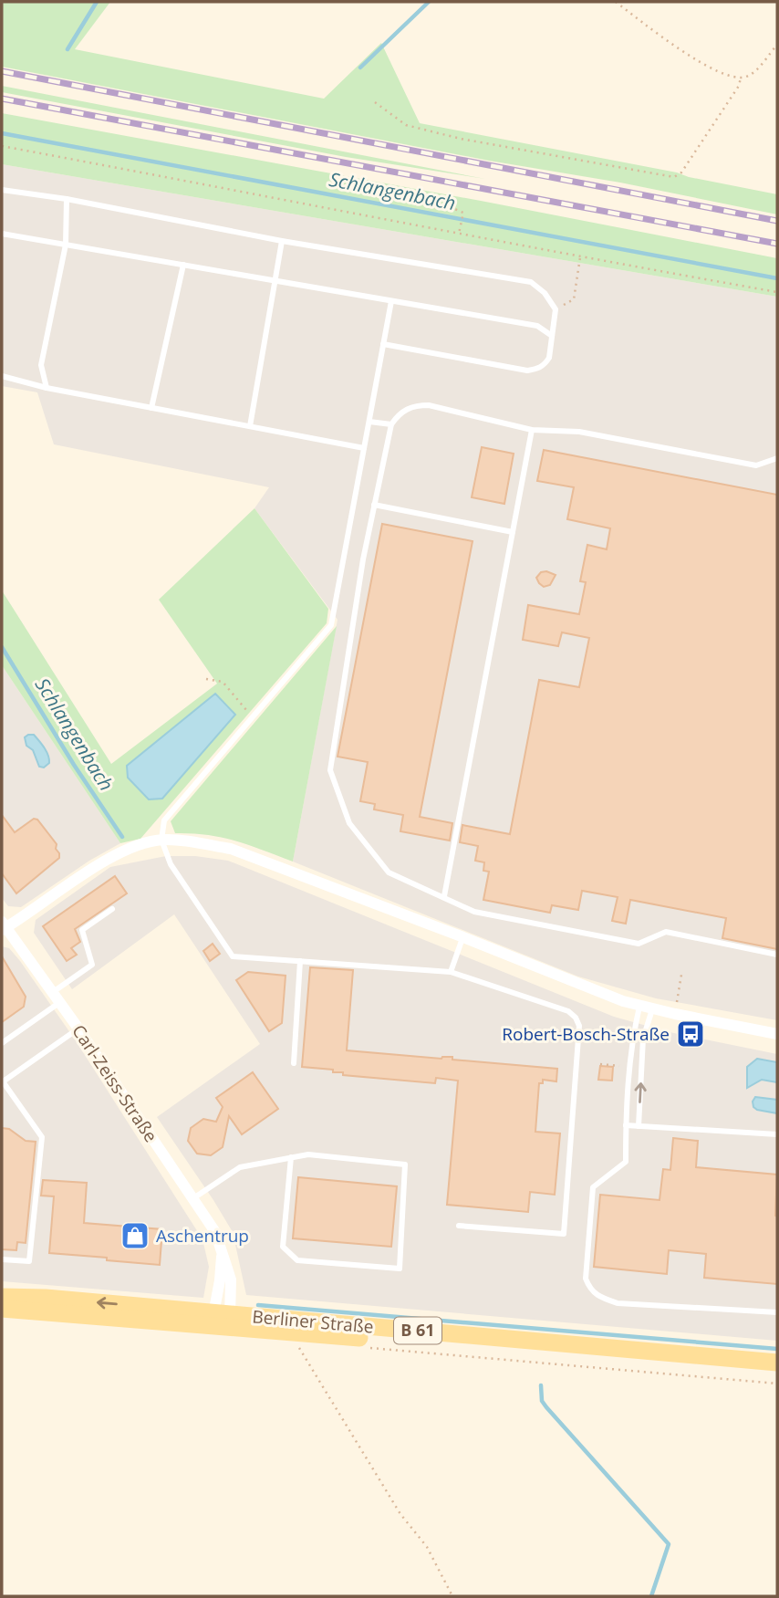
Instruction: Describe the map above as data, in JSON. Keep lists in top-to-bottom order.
{
  "streets": {
    "main road": ["Berliner Straße", "B 61"],
    "street": ["Carl-Zeiss-Straße"]
  },
  "crossings": [
    ["Carl-Zeiss-Straße", "Berliner Straße"]
  ],
  "water": ["Schlangenbach"],
  "places": {
    "bus stop": ["Robert-Bosch-Straße"],
    "shop": ["Aschentrup"]
  }
}
